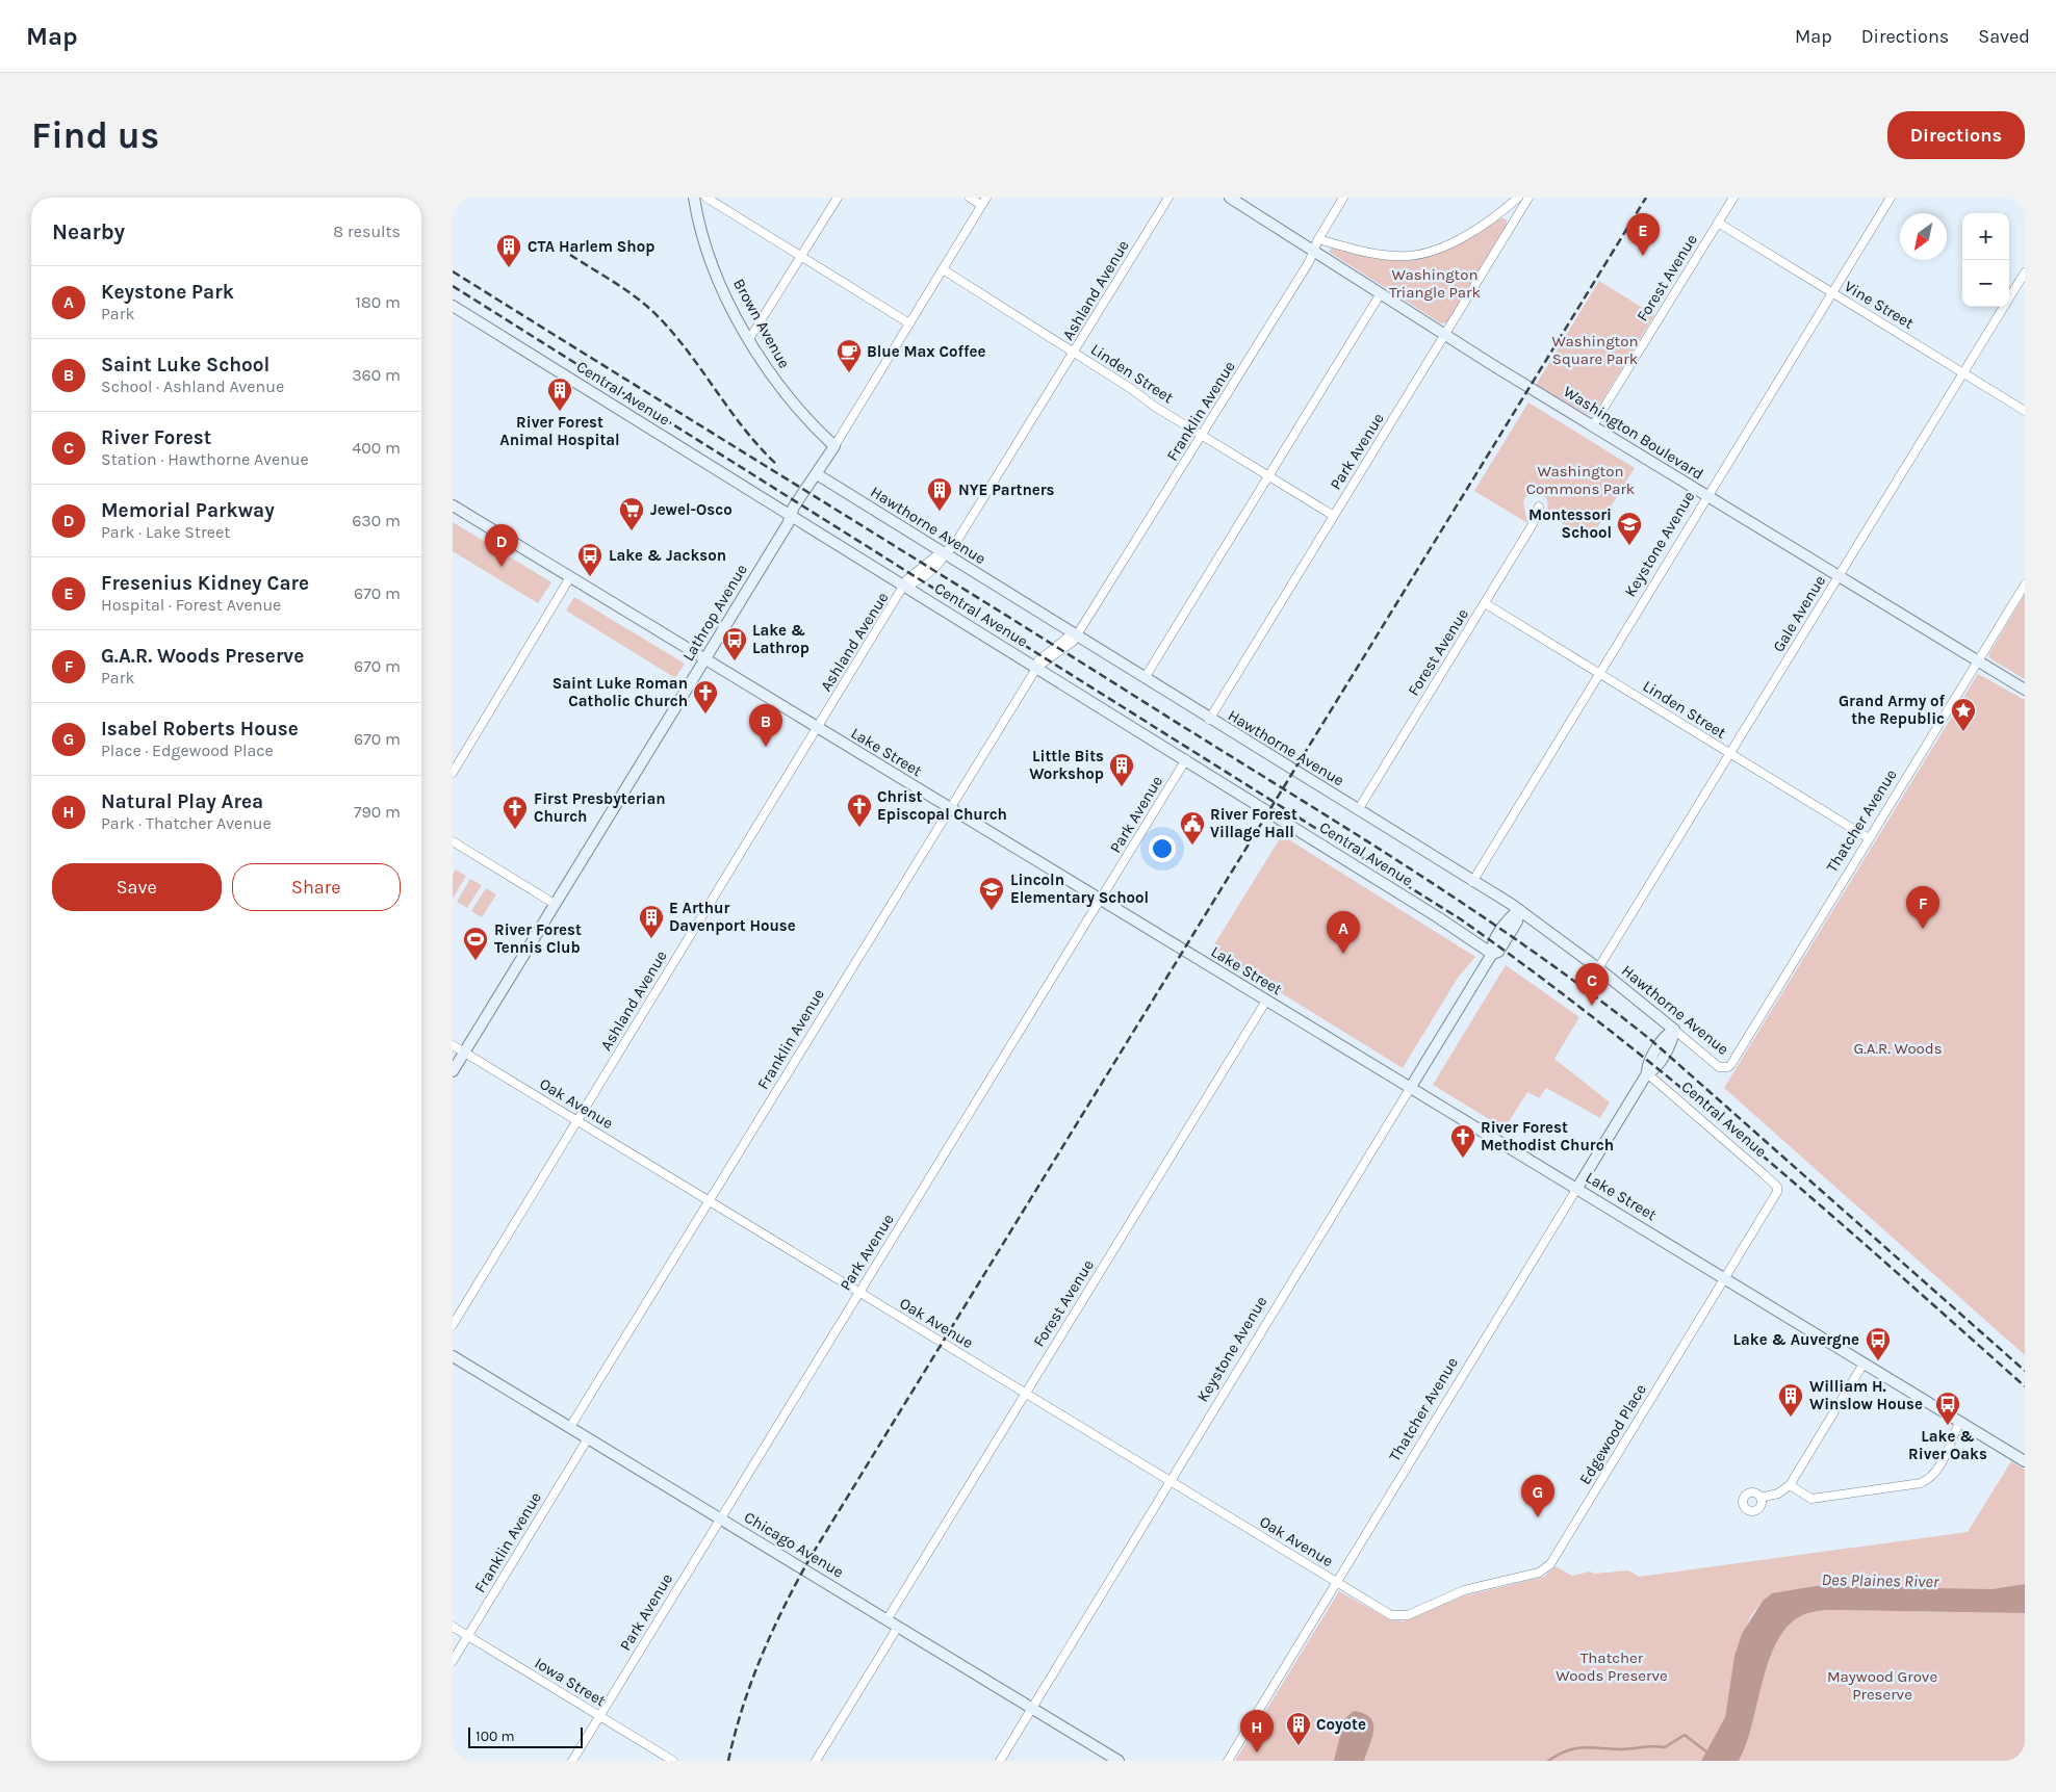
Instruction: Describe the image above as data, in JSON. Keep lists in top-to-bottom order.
{
  "streets": {
    "street": [
      "Forest Avenue",
      "Ashland Avenue",
      "Vine Street",
      "Brown Avenue",
      "Linden Street",
      "Central Avenue",
      "Franklin Avenue",
      "Washington Boulevard",
      "Park Avenue",
      "Hawthorne Avenue",
      "Keystone Avenue",
      "Lathrop Avenue",
      "Gale Avenue",
      "Lake Street",
      "Thatcher Avenue",
      "Oak Avenue",
      "Edgewood Place",
      "Chicago Avenue",
      "Iowa Street"
    ]
  },
  "crossings": [
    ["Forest Avenue", "Vine Street"],
    ["Forest Avenue", "Linden Street"],
    ["Forest Avenue", "Washington Boulevard"],
    ["Forest Avenue", "Hawthorne Avenue"],
    ["Forest Avenue", "Lake Street"],
    ["Forest Avenue", "Oak Avenue"],
    ["Forest Avenue", "Chicago Avenue"],
    ["Ashland Avenue", "Linden Street"],
    ["Ashland Avenue", "Central Avenue"],
    ["Ashland Avenue", "Hawthorne Avenue"],
    ["Ashland Avenue", "Lake Street"],
    ["Ashland Avenue", "Oak Avenue"],
    ["Vine Street", "Keystone Avenue"],
    ["Vine Street", "Gale Avenue"],
    ["Brown Avenue", "Lathrop Avenue"],
    ["Linden Street", "Franklin Avenue"],
    ["Linden Street", "Park Avenue"],
    ["Linden Street", "Keystone Avenue"],
    ["Linden Street", "Lathrop Avenue"],
    ["Linden Street", "Gale Avenue"],
    ["Linden Street", "Thatcher Avenue"],
    ["Central Avenue", "Franklin Avenue"],
    ["Central Avenue", "Park Avenue"],
    ["Central Avenue", "Keystone Avenue"],
    ["Central Avenue", "Lathrop Avenue"],
    ["Central Avenue", "Thatcher Avenue"],
    ["Central Avenue", "Edgewood Place"],
    ["Franklin Avenue", "Washington Boulevard"],
    ["Franklin Avenue", "Hawthorne Avenue"],
    ["Franklin Avenue", "Lake Street"],
    ["Franklin Avenue", "Oak Avenue"],
    ["Franklin Avenue", "Chicago Avenue"],
    ["Franklin Avenue", "Iowa Street"],
    ["Washington Boulevard", "Park Avenue"],
    ["Washington Boulevard", "Keystone Avenue"],
    ["Washington Boulevard", "Gale Avenue"],
    ["Washington Boulevard", "Thatcher Avenue"],
    ["Park Avenue", "Hawthorne Avenue"],
    ["Park Avenue", "Lake Street"],
    ["Park Avenue", "Oak Avenue"],
    ["Park Avenue", "Chicago Avenue"],
    ["Park Avenue", "Iowa Street"],
    ["Hawthorne Avenue", "Keystone Avenue"],
    ["Hawthorne Avenue", "Lathrop Avenue"],
    ["Hawthorne Avenue", "Gale Avenue"],
    ["Hawthorne Avenue", "Thatcher Avenue"],
    ["Keystone Avenue", "Lake Street"],
    ["Keystone Avenue", "Oak Avenue"],
    ["Keystone Avenue", "Chicago Avenue"],
    ["Lathrop Avenue", "Lake Street"],
    ["Lathrop Avenue", "Oak Avenue"],
    ["Lake Street", "Thatcher Avenue"],
    ["Lake Street", "Edgewood Place"],
    ["Thatcher Avenue", "Oak Avenue"],
    ["Oak Avenue", "Edgewood Place"]
  ],
  "water": ["Des Plaines River"],
  "parks": [
    "Washington Triangle Park",
    "Washington Square Park",
    "Washington Commons Park",
    "G.A.R. Woods",
    "Thatcher Woods Preserve",
    "Maywood Grove Preserve"
  ],
  "places": {
    "building": [
      "CTA Harlem Shop",
      "River Forest Animal Hospital",
      "NYE Partners",
      "Little Bits Workshop",
      "E Arthur Davenport House",
      "William H. Winslow House",
      "Coyote"
    ],
    "cafe": ["Blue Max Coffee"],
    "supermarket": ["Jewel-Osco"],
    "school or university": ["Montessori School", "Lincoln Elementary School"],
    "bus stop": [
      "Lake & Jackson",
      "Lake & Lathrop",
      "Lake & Auvergne",
      "Lake & River Oaks"
    ],
    "church": [
      "Saint Luke Roman Catholic Church",
      "Christ Episcopal Church",
      "First Presbyterian Church",
      "River Forest Methodist Church"
    ],
    "place": ["Grand Army of the Republic"],
    "public building": ["River Forest Village Hall"],
    "sports": ["River Forest Tennis Club"]
  },
  "scale_bar": "100 m",
  "north": "bottom left",
  "page": {
    "header": "Map",
    "nav": ["Map", "Directions", "Saved"],
    "buttons": [
      "Directions",
      ["Save", "Share"]
    ],
    "title": "Find us",
    "heading": ["Nearby", "8 results"],
    "map_buttons": ["+", "−"],
    "pins": [
      "E",
      "D",
      "B",
      "F",
      "A",
      "C",
      "G",
      "H"
    ],
    "list": [
      {
        "mark": "A",
        "name": "Keystone Park",
        "note": "Park",
        "value": "180 m"
      },
      {
        "mark": "B",
        "name": "Saint Luke School",
        "note": "School · Ashland Avenue",
        "value": "360 m"
      },
      {
        "mark": "C",
        "name": "River Forest",
        "note": "Station · Hawthorne Avenue",
        "value": "400 m"
      },
      {
        "mark": "D",
        "name": "Memorial Parkway",
        "note": "Park · Lake Street",
        "value": "630 m"
      },
      {
        "mark": "E",
        "name": "Fresenius Kidney Care",
        "note": "Hospital · Forest Avenue",
        "value": "670 m"
      },
      {
        "mark": "F",
        "name": "G.A.R. Woods Preserve",
        "note": "Park",
        "value": "670 m"
      },
      {
        "mark": "G",
        "name": "Isabel Roberts House",
        "note": "Place · Edgewood Place",
        "value": "670 m"
      },
      {
        "mark": "H",
        "name": "Natural Play Area",
        "note": "Park · Thatcher Avenue",
        "value": "790 m"
      }
    ],
    "scale": "100 m"
  }
}
